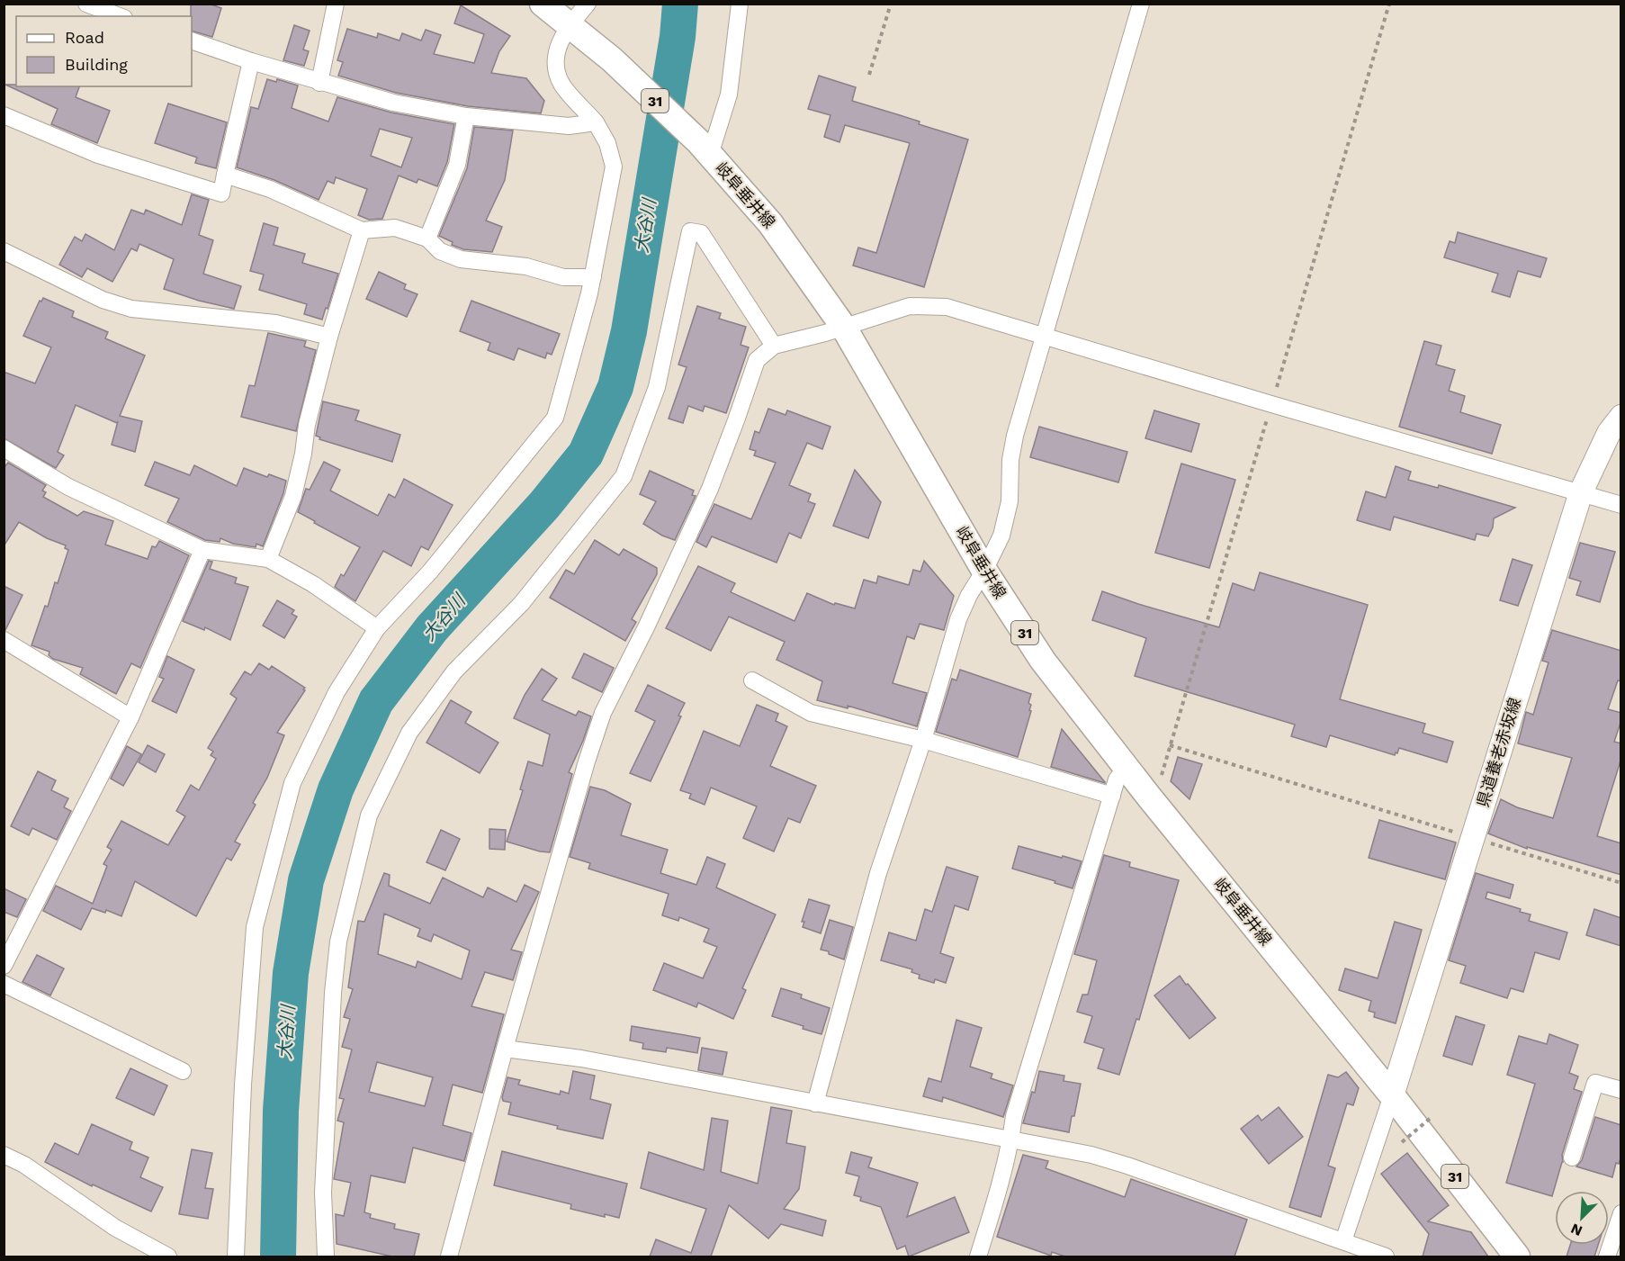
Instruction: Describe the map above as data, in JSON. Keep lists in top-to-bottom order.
{
  "streets": {
    "main road": ["31", "岐阜垂井線", "県道養老赤坂線"]
  },
  "crossings": [
    ["岐阜垂井線", "県道養老赤坂線"]
  ],
  "water": ["大谷川"],
  "legend": ["Road", "Building"],
  "north": "bottom left"
}
